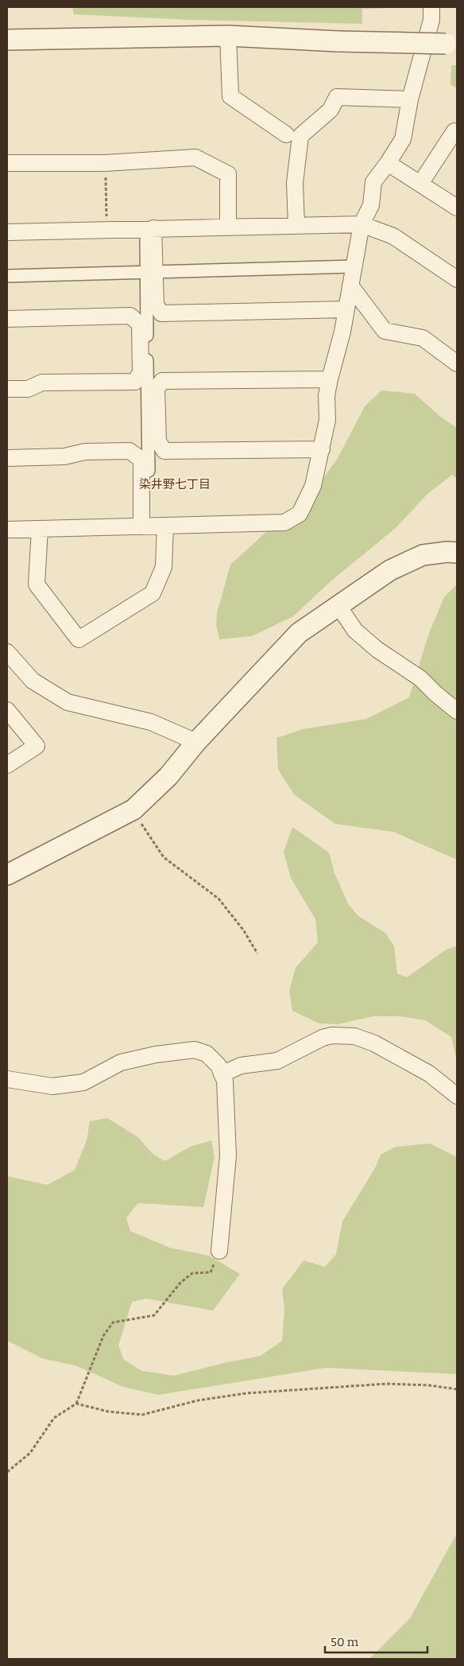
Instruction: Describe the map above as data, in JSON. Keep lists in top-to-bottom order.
{
  "districts": ["染井野七丁目"],
  "scale_bar": "50 m"
}
